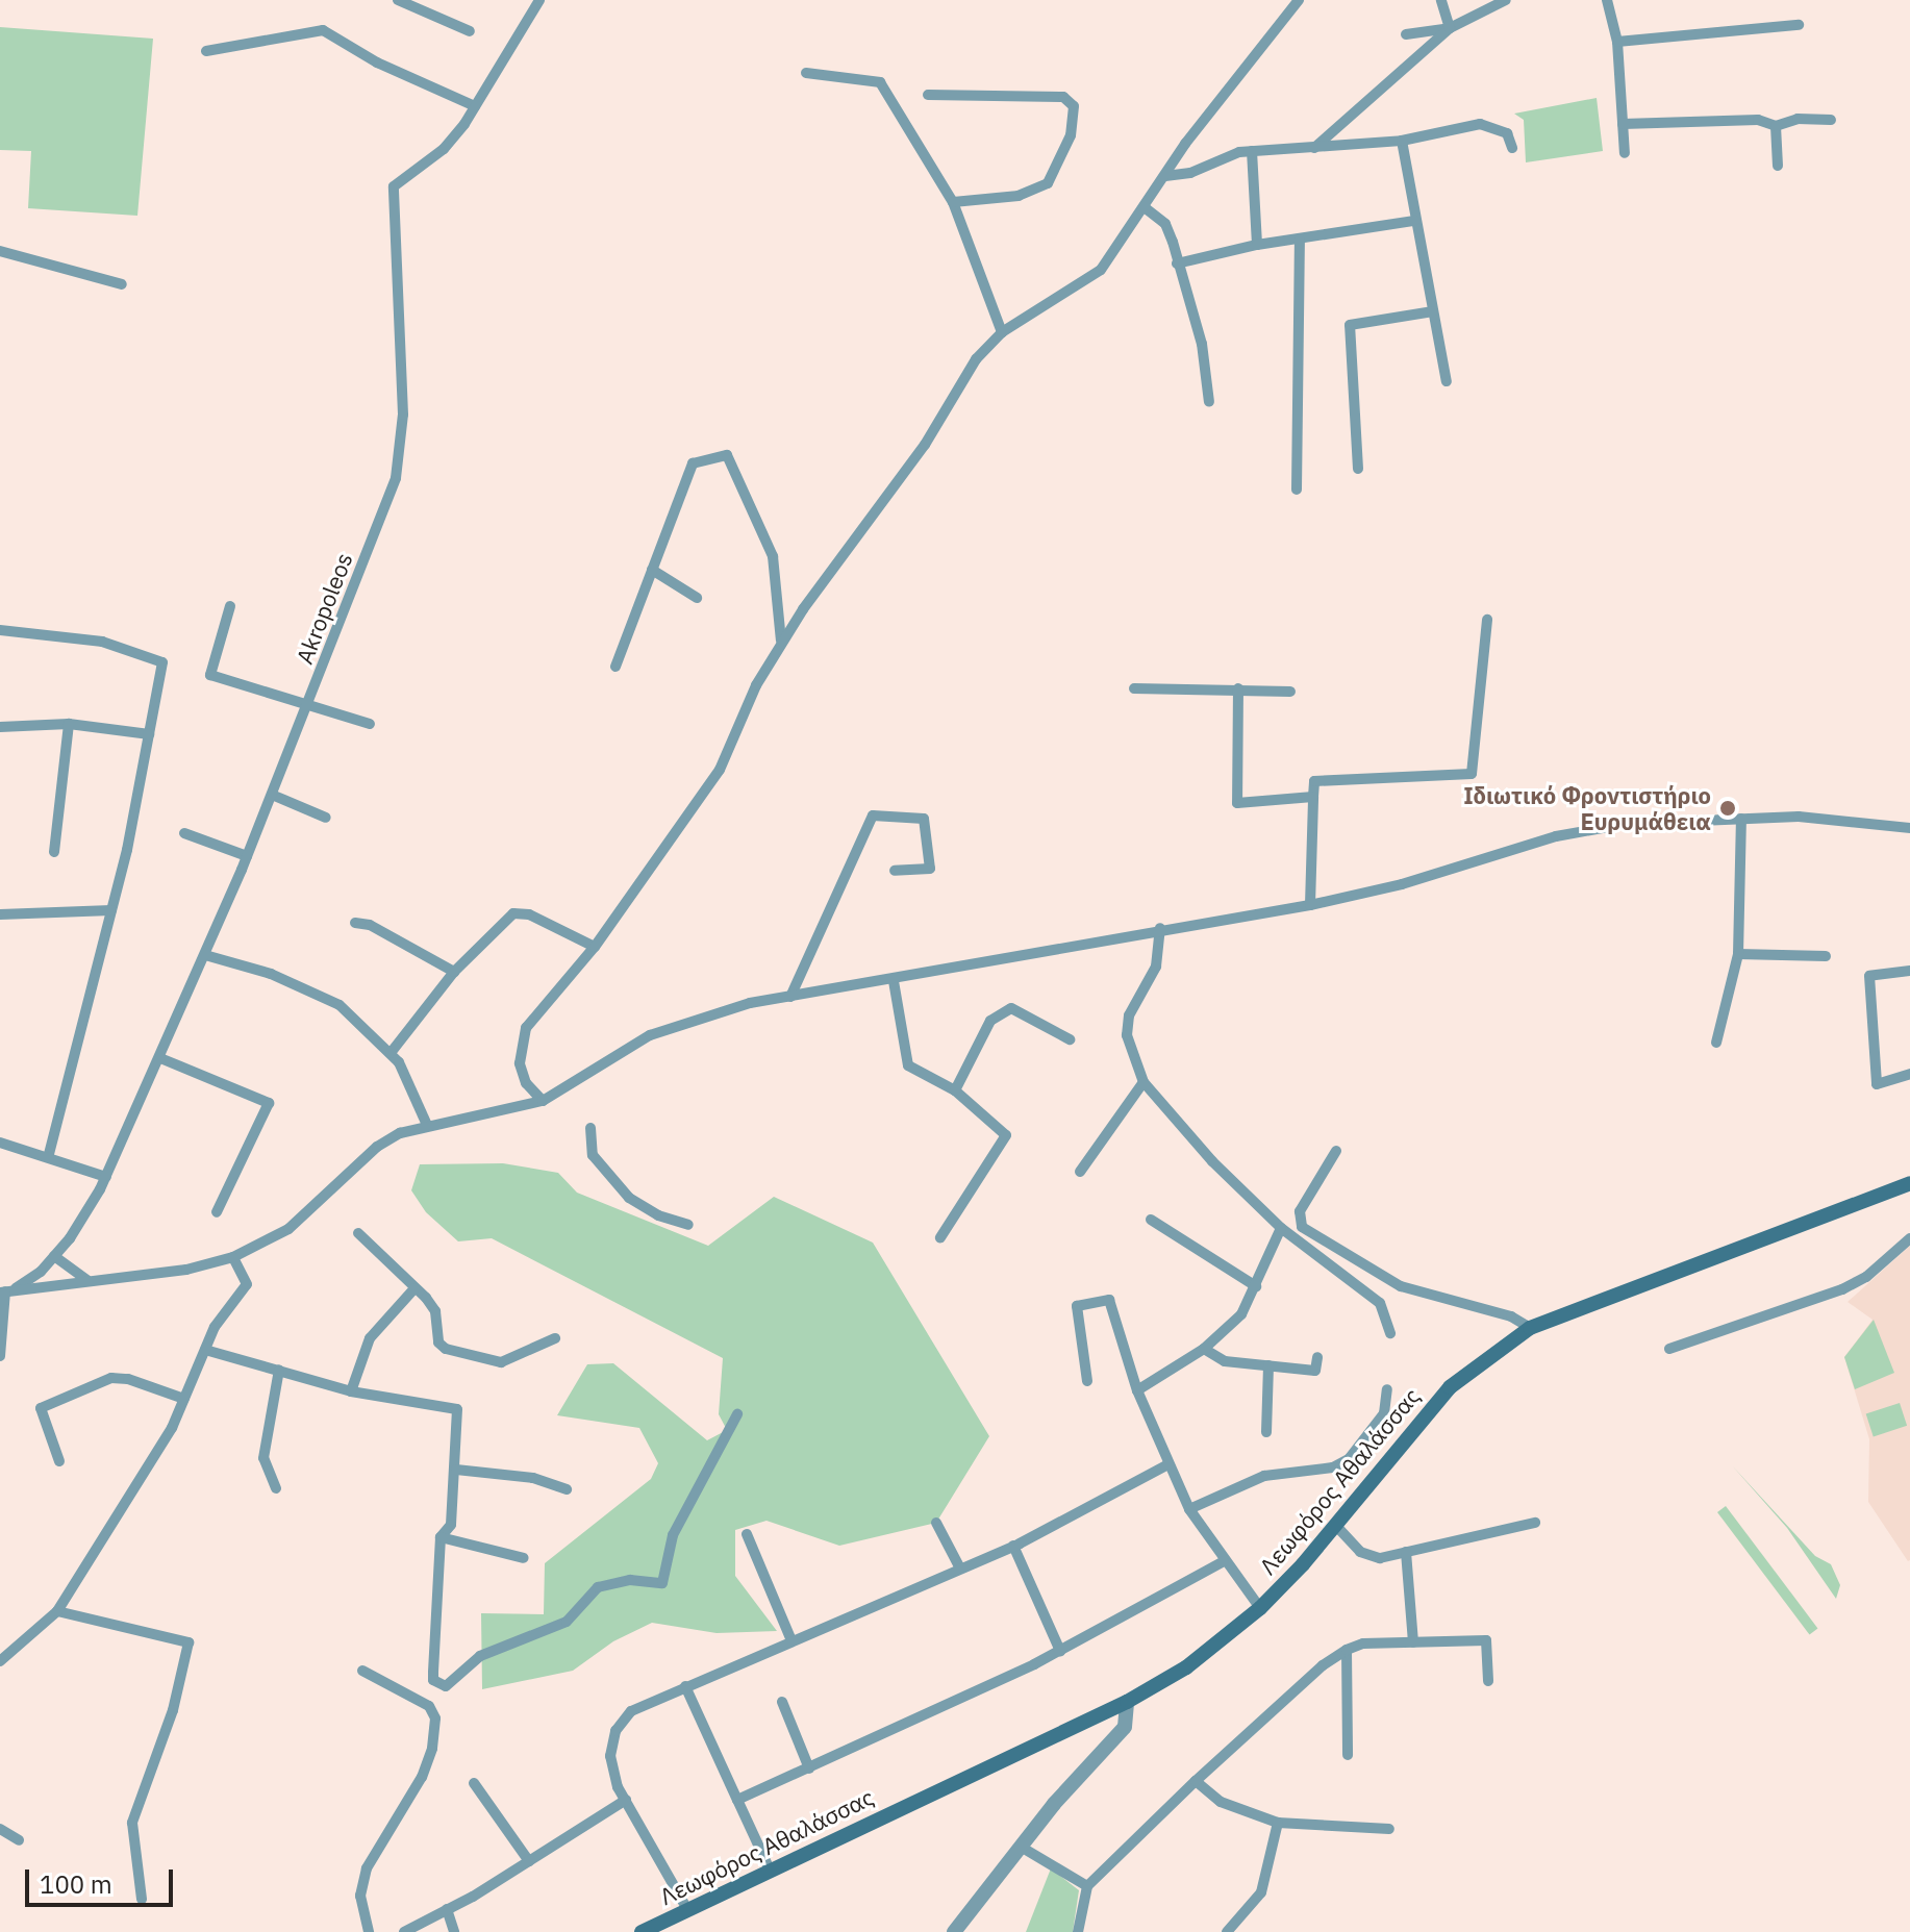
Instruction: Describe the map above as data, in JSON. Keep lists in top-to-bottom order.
{
  "streets": {
    "main road": ["Λεωφόρος Αθαλάσσας"],
    "street": ["Akropoleos"]
  },
  "places": ["Ιδιωτικό Φροντιστήριο Ευρυμάθεια"],
  "scale_bar": "100 m"
}
